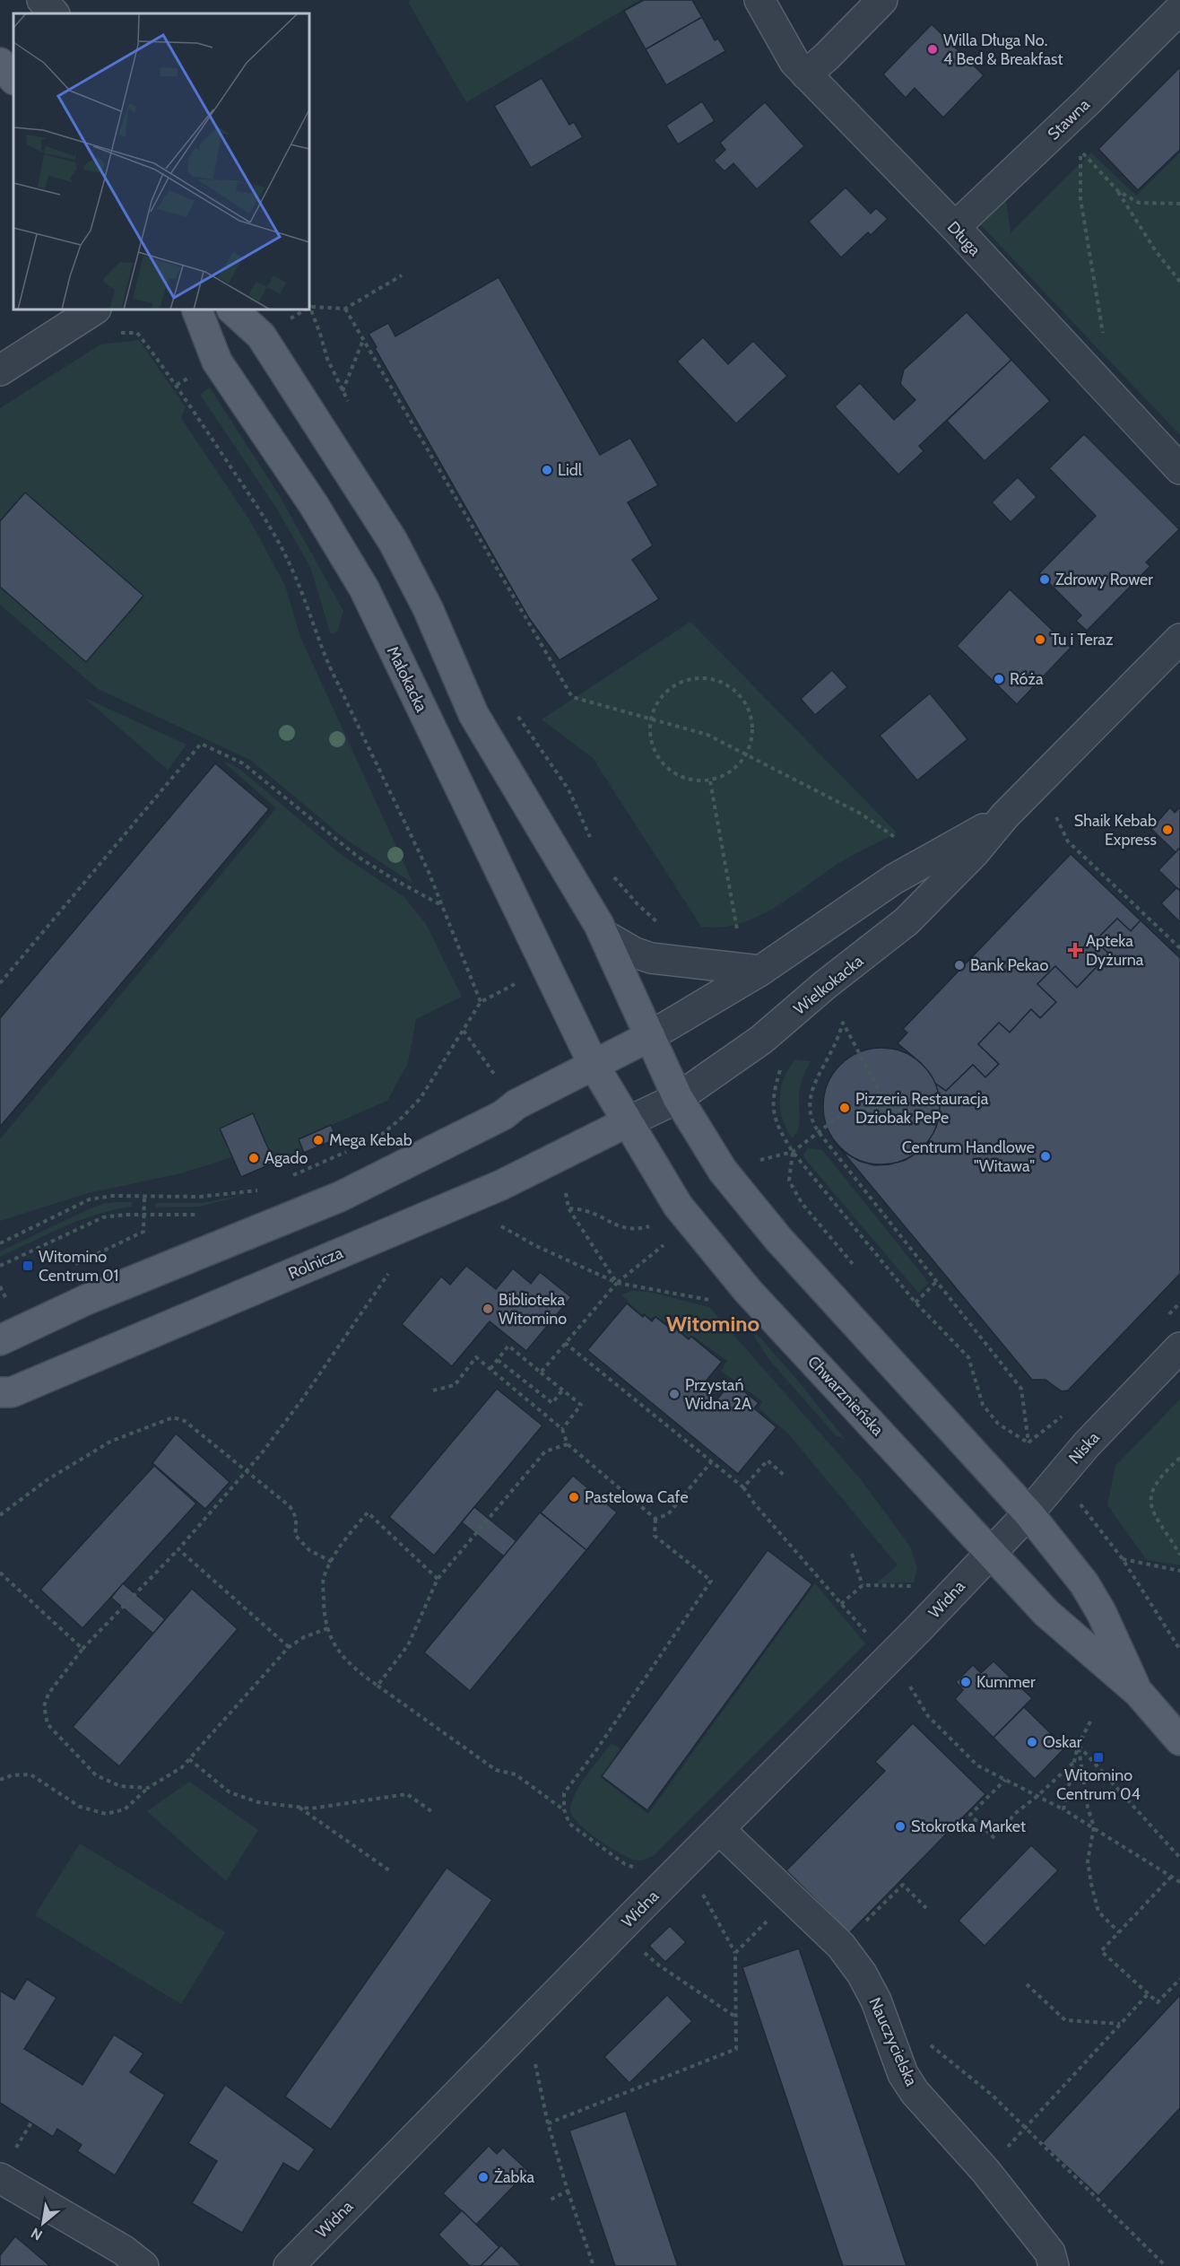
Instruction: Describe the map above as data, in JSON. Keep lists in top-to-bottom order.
{
  "streets": {
    "main road": [
      "Małokacka",
      "Wielkokacka",
      "Rolnicza",
      "Chwarznieńska"
    ],
    "street": [
      "Stawna",
      "Długa",
      "Niska",
      "Widna",
      "Nauczycielska"
    ]
  },
  "crossings": [
    ["Stawna", "Długa"],
    ["Małokacka", "Wielkokacka"],
    ["Małokacka", "Chwarznieńska"],
    ["Wielkokacka", "Rolnicza"],
    ["Wielkokacka", "Chwarznieńska"],
    ["Rolnicza", "Chwarznieńska"],
    ["Chwarznieńska", "Niska"],
    ["Chwarznieńska", "Widna"],
    ["Niska", "Widna"],
    ["Widna", "Nauczycielska"]
  ],
  "districts": ["Witomino"],
  "places": {
    "other": [
      "Willa Długa No. 4 Bed & Breakfast",
      "Lidl",
      "Zdrowy Rower",
      "Tu i Teraz",
      "Róża",
      "Shaik Kebab Express",
      "Bank Pekao",
      "Pizzeria Restauracja Dziobak PePe",
      "Mega Kebab",
      "Centrum Handlowe \"Witawa\"",
      "Agado",
      "Biblioteka Witomino",
      "Przystań Widna 2A",
      "Pastelowa Cafe",
      "Kummer",
      "Oskar",
      "Stokrotka Market",
      "Żabka"
    ],
    "health": ["Apteka Dyżurna"],
    "transit": ["Witomino Centrum 01", "Witomino Centrum 04"]
  },
  "north": "bottom left"
}
